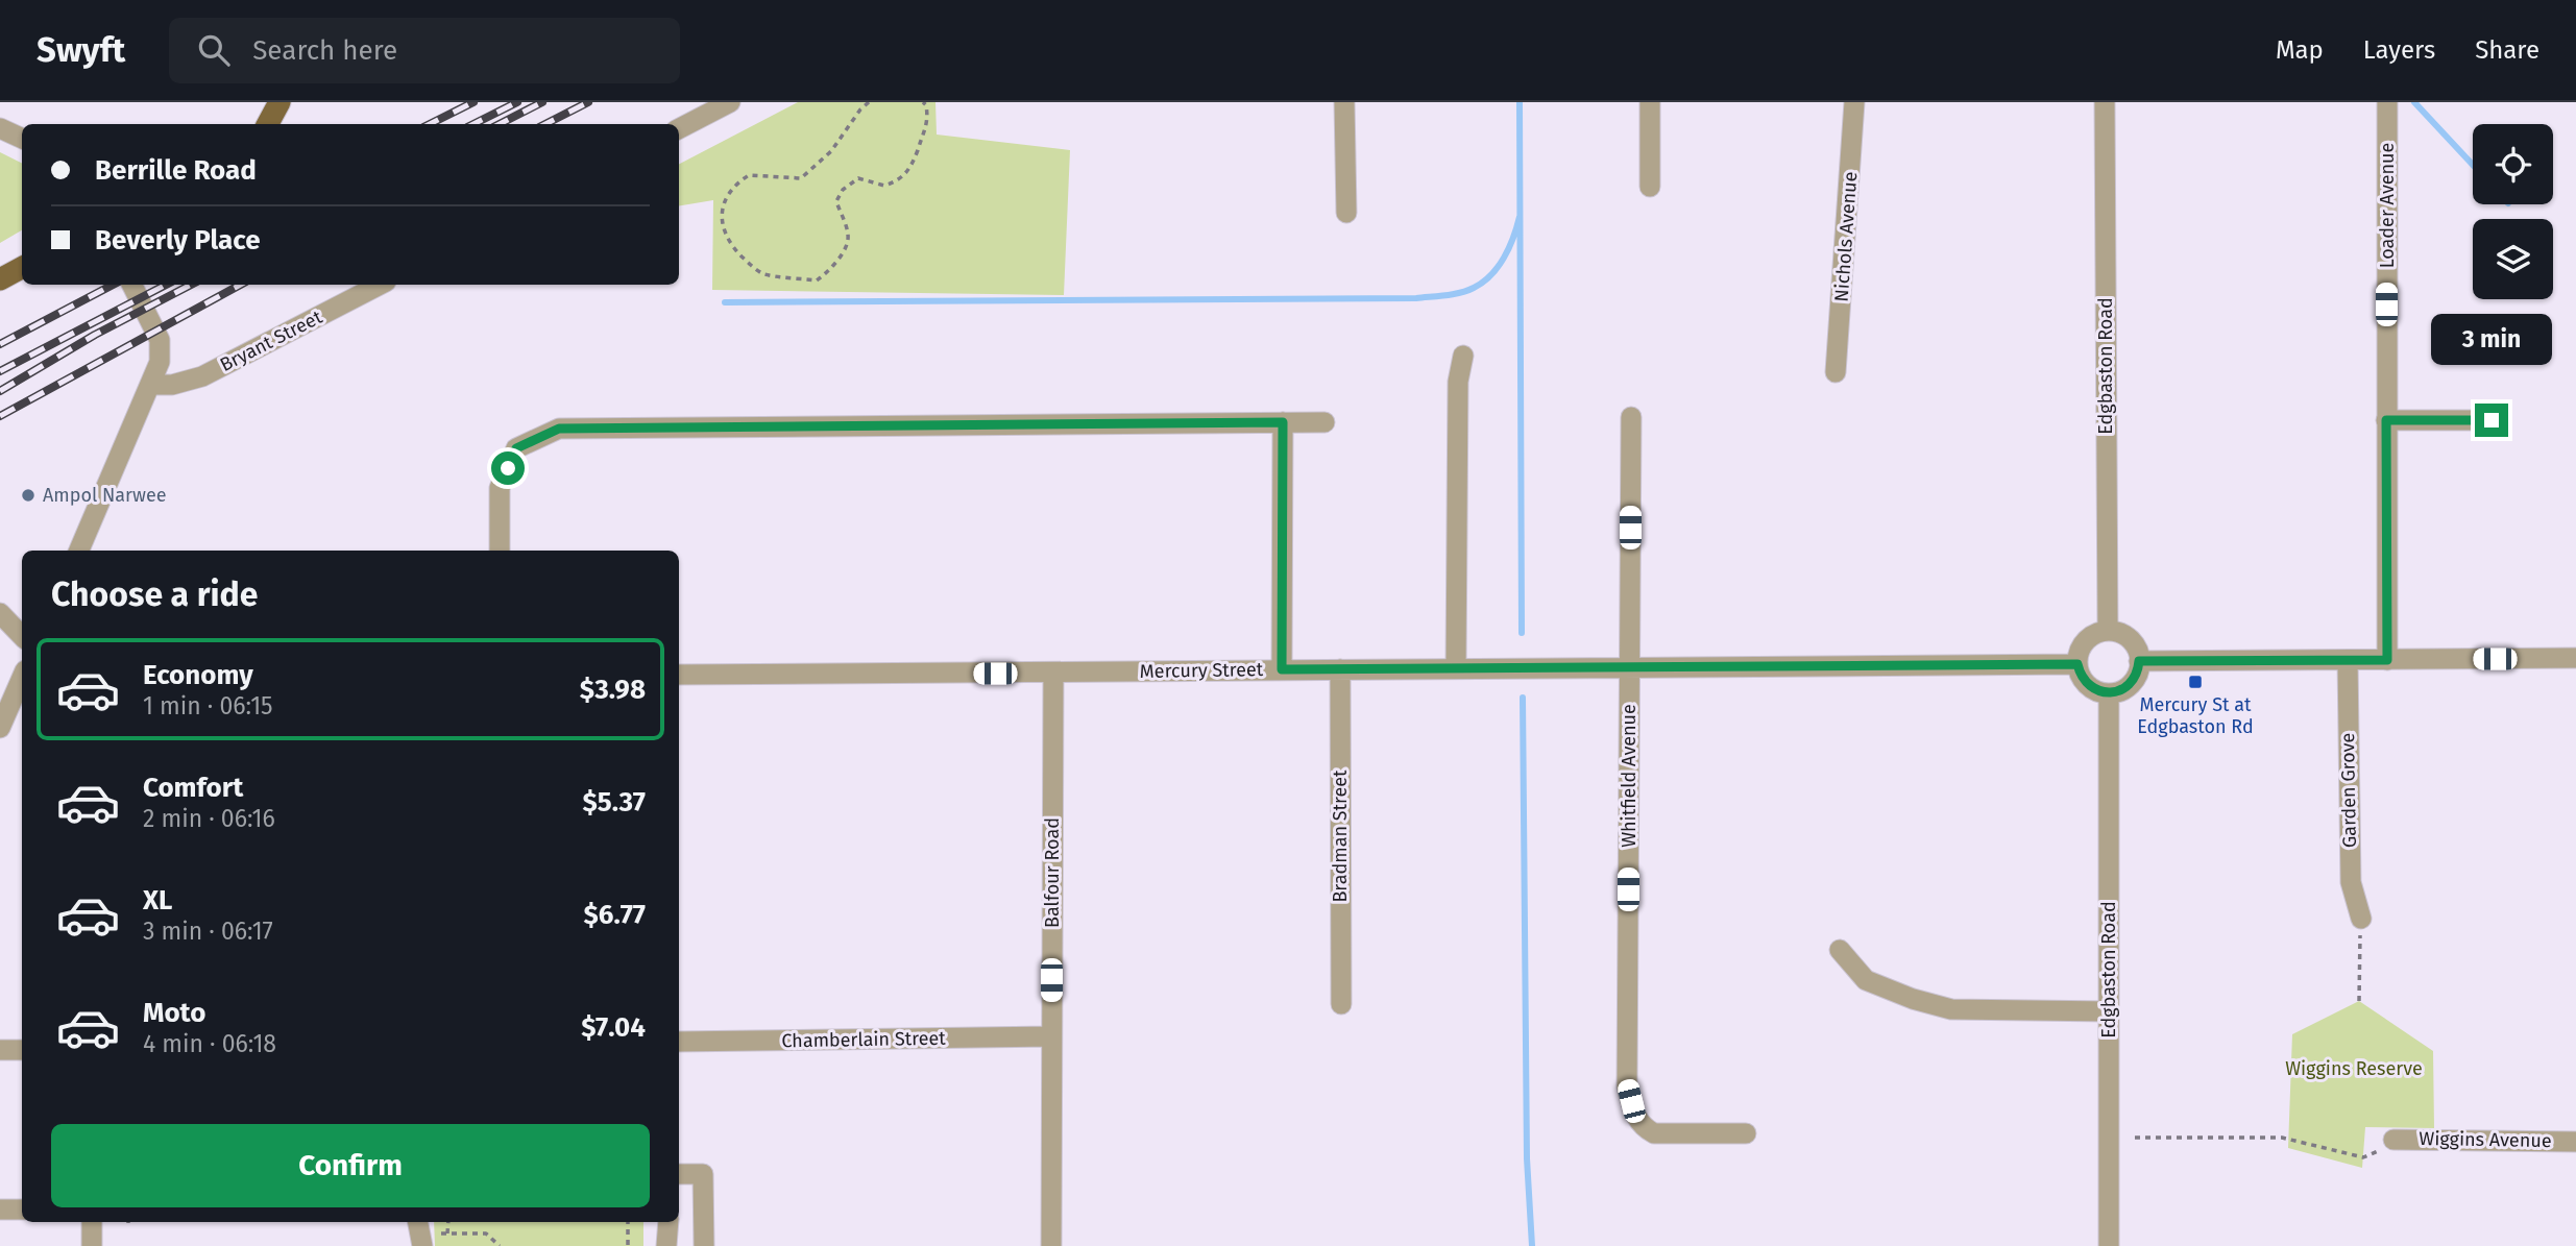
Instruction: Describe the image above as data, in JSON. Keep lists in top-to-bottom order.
{
  "streets": {
    "street": [
      "Loader Avenue",
      "Nichols Avenue",
      "Bryant Street",
      "Edgbaston Road",
      "Mercury Street",
      "Whitfield Avenue",
      "Garden Grove",
      "Bradman Street",
      "Balfour Road",
      "Chamberlain Street",
      "Wiggins Avenue"
    ]
  },
  "crossings": [
    ["Edgbaston Road", "Mercury Street"],
    ["Mercury Street", "Whitfield Avenue"],
    ["Mercury Street", "Bradman Street"],
    ["Mercury Street", "Balfour Road"],
    ["Balfour Road", "Chamberlain Street"]
  ],
  "parks": ["Wiggins Reserve"],
  "places": {
    "other": ["Ampol Narwee"],
    "transit": ["Mercury St at Edgbaston Rd"]
  },
  "page": {
    "header": "Swyft",
    "search": "Search here",
    "nav": ["Map", "Layers", "Share"],
    "banner": ["Berrille Road", "Beverly Place"],
    "bubble": "3 min",
    "heading": "Choose a ride",
    "list": [
      {
        "name": "Economy",
        "note": "1 min · 06:15",
        "value": "$3.98"
      },
      {
        "name": "Comfort",
        "note": "2 min · 06:16",
        "value": "$5.37"
      },
      {
        "name": "XL",
        "note": "3 min · 06:17",
        "value": "$6.77"
      },
      {
        "name": "Moto",
        "note": "4 min · 06:18",
        "value": "$7.04"
      }
    ],
    "buttons": "Confirm"
  }
}
